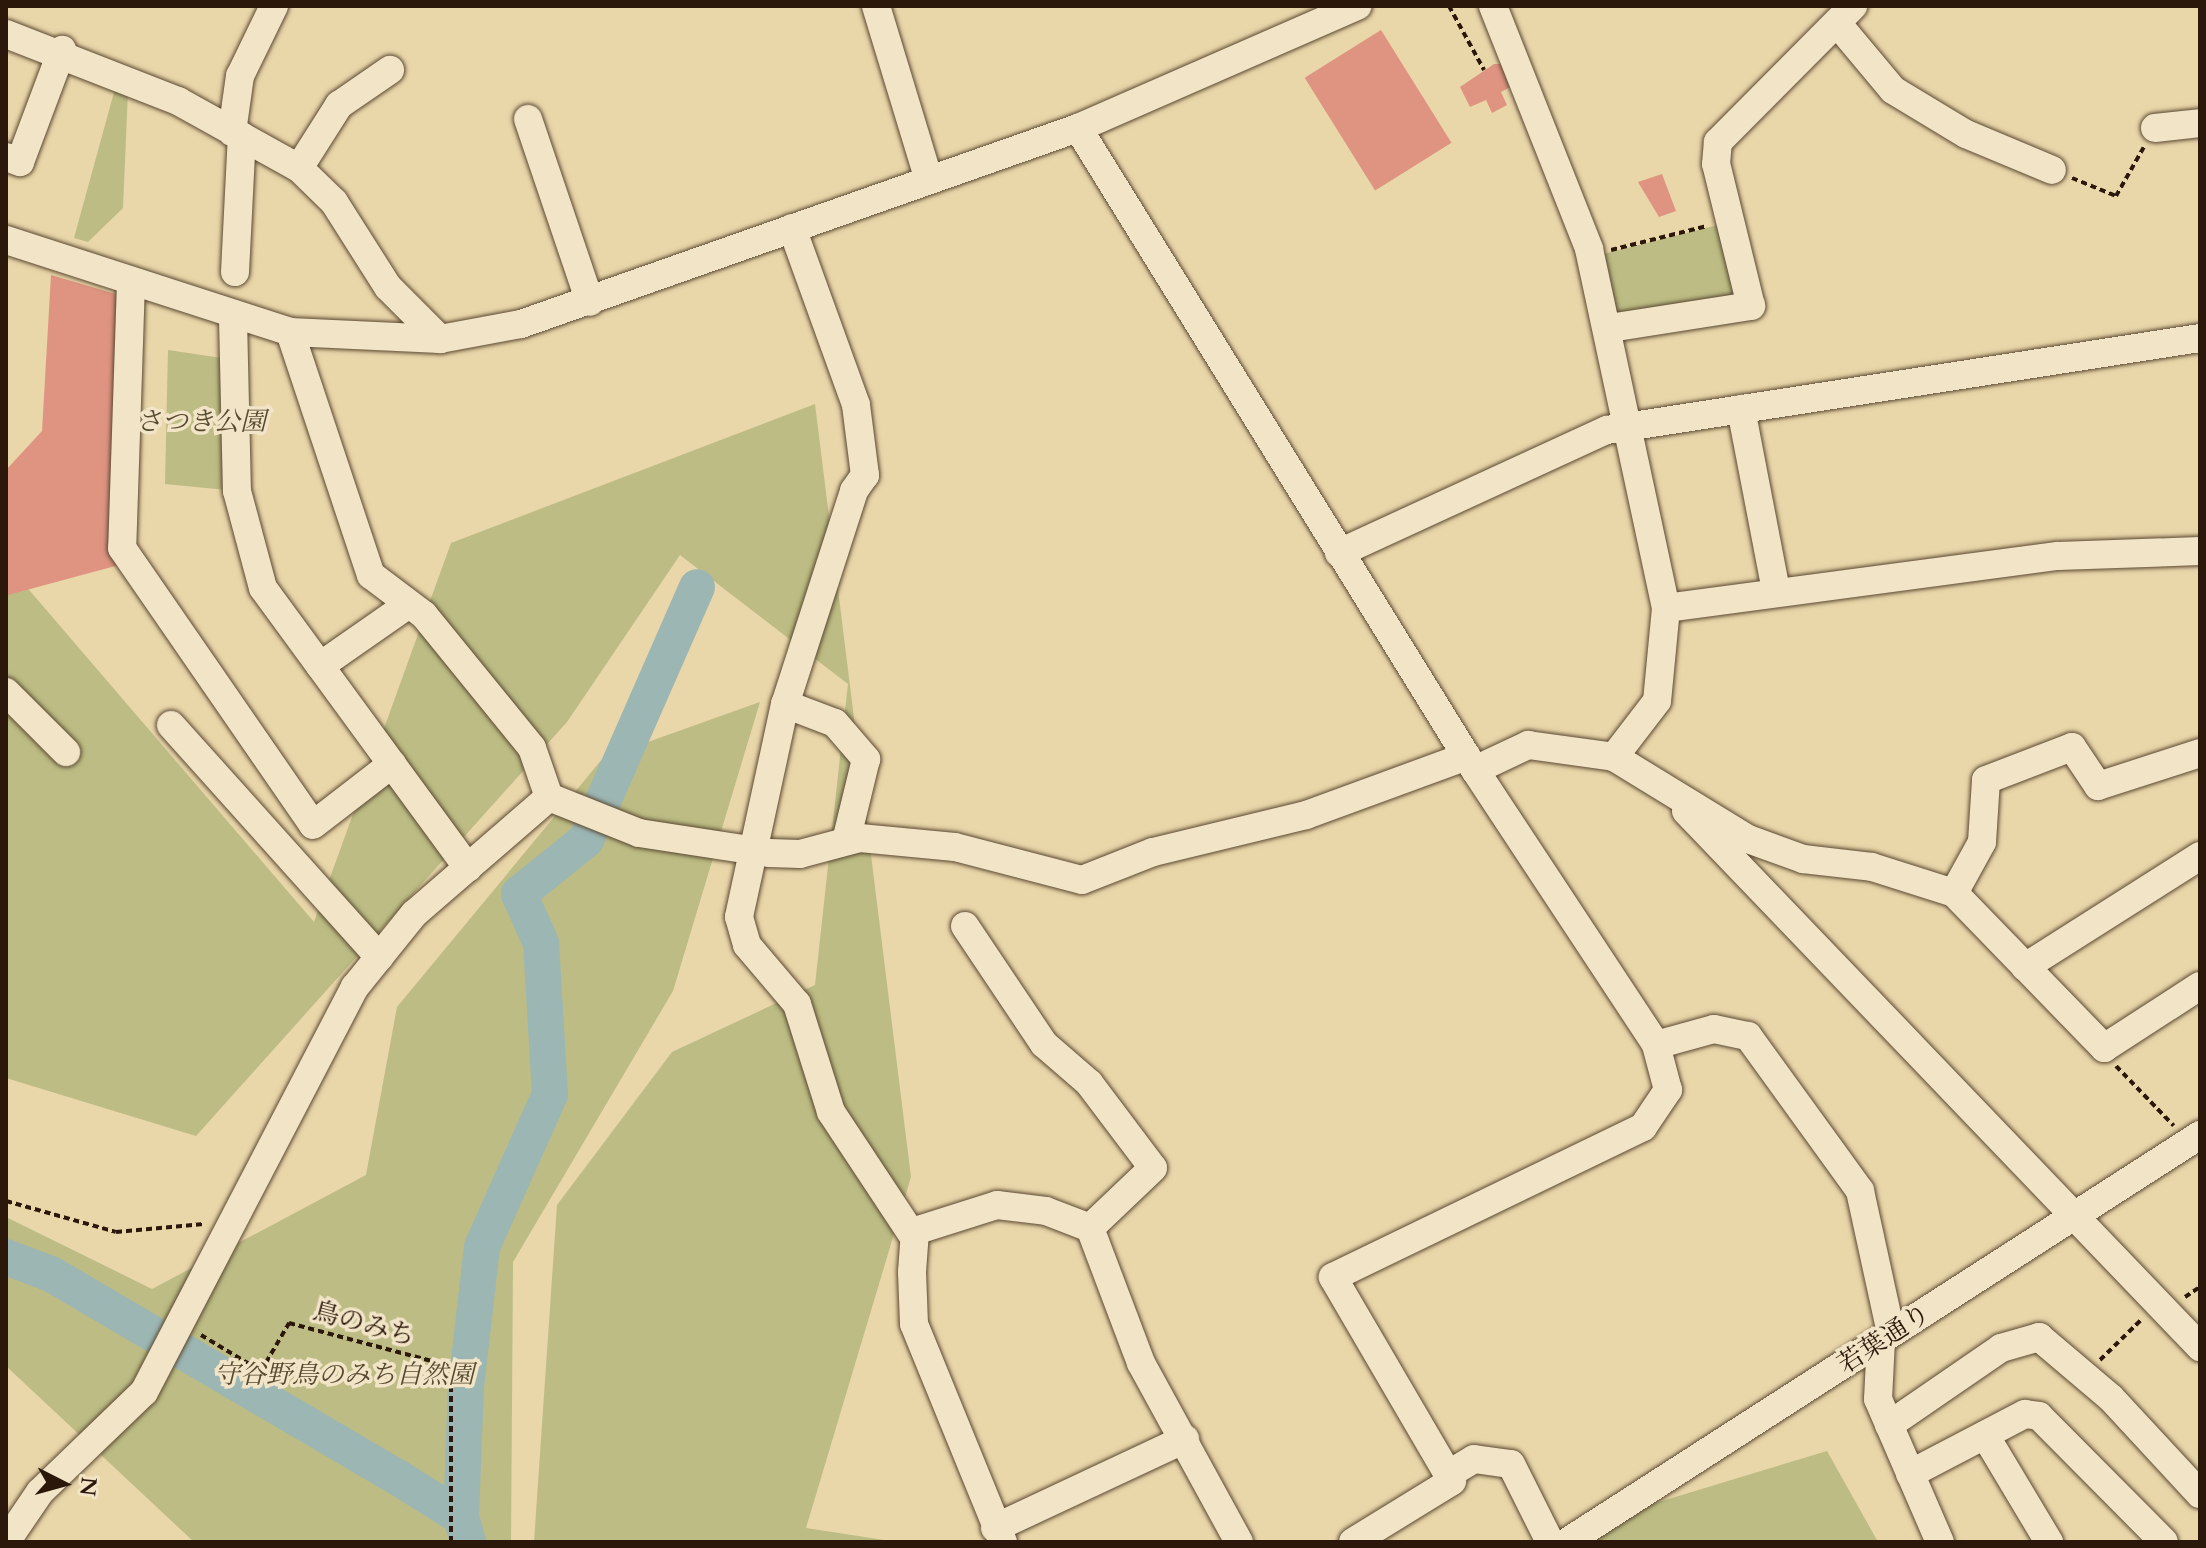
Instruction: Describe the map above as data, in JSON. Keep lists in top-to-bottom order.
{
  "streets": {
    "street": ["若葉通り"],
    "path": ["鳥のみち"]
  },
  "parks": ["さつき公園", "守谷野鳥のみち自然園"],
  "north": "right"
}
